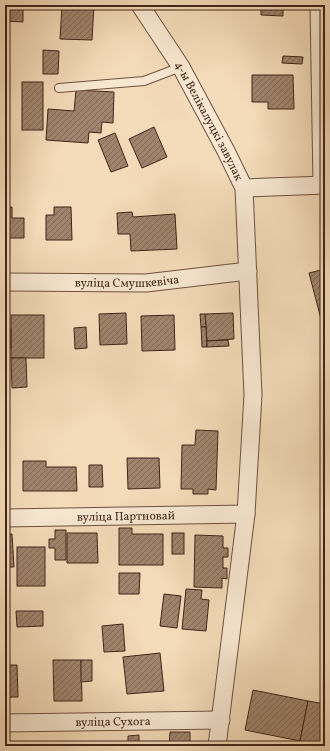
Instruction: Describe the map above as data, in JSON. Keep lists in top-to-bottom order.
{
  "streets": {
    "street": [
      "4-ы Велікалуцкі завулак",
      "вуліца Смушкевіча",
      "вуліца Партновай",
      "вуліца Сухога"
    ]
  },
  "crossings": [
    ["4-ы Велікалуцкі завулак", "вуліца Смушкевіча"],
    ["4-ы Велікалуцкі завулак", "вуліца Партновай"],
    ["4-ы Велікалуцкі завулак", "вуліца Сухога"]
  ]
}
